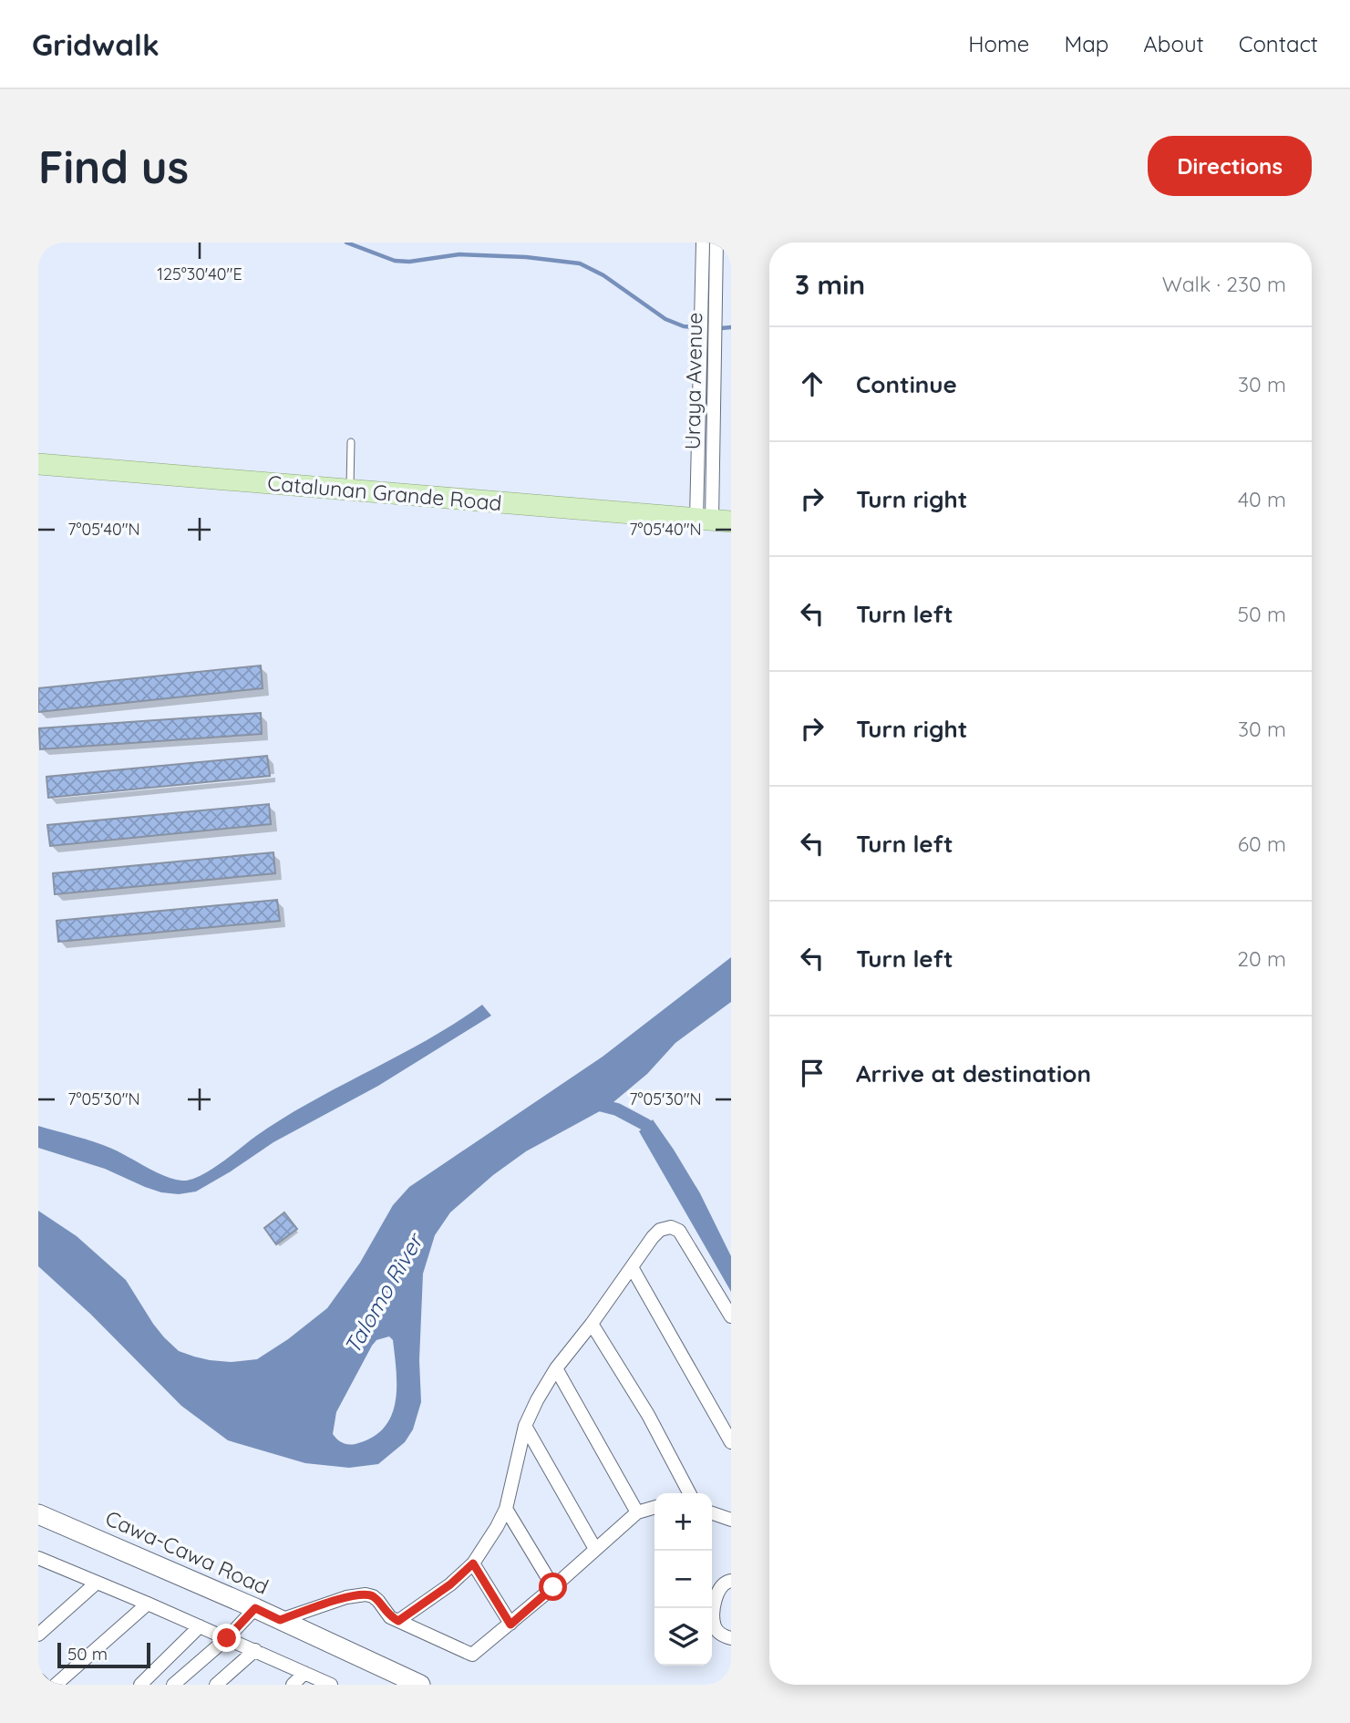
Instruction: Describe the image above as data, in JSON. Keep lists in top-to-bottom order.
{
  "streets": {
    "main road": ["Catalunan Grande Road"],
    "street": ["Uraya Avenue", "Cawa-Cawa Road"]
  },
  "crossings": [
    ["Uraya Avenue", "Catalunan Grande Road"]
  ],
  "water": ["Talomo River"],
  "scale_bar": "50 m",
  "page": {
    "header": "Gridwalk",
    "nav": [
      "Home",
      "Map",
      "About",
      "Contact"
    ],
    "buttons": "Directions",
    "title": "Find us",
    "heading": ["3 min", "Walk · 230 m"],
    "list": [
      ["Continue", "30 m"],
      ["Turn right", "40 m"],
      ["Turn left", "50 m"],
      ["Turn right", "30 m"],
      ["Turn left", "60 m"],
      ["Turn left", "20 m"],
      "Arrive at destination"
    ],
    "map_buttons": ["+", "−"],
    "scale": "50 m"
  },
  "coordinates": ["125°30'40\"E", "7°05'40\"N", "7°05'30\"N"]
}
